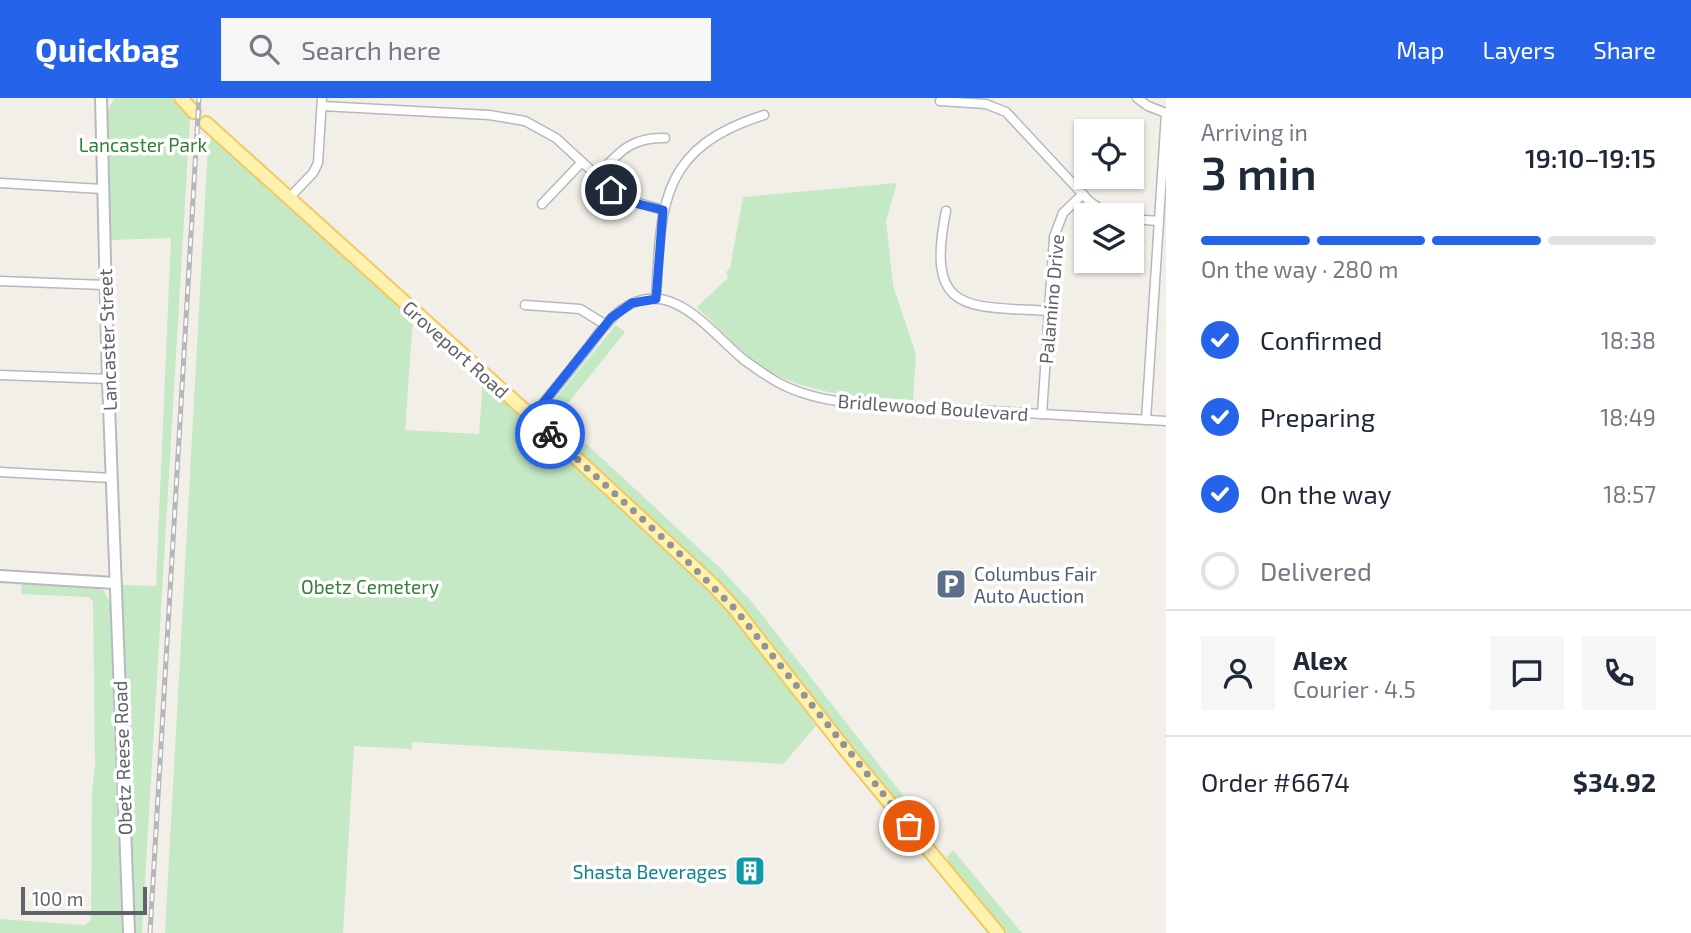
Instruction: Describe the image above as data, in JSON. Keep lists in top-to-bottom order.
{
  "streets": {
    "main road": ["Groveport Road"],
    "street": [
      "Palamino Drive",
      "Lancaster Street",
      "Bridlewood Boulevard",
      "Obetz Reese Road"
    ]
  },
  "crossings": [
    ["Palamino Drive", "Bridlewood Boulevard"],
    ["Lancaster Street", "Obetz Reese Road"]
  ],
  "parks": ["Lancaster Park", "Obetz Cemetery"],
  "places": {
    "parking": ["Columbus Fair Auto Auction"],
    "building": ["Shasta Beverages"]
  },
  "scale_bar": "100 m",
  "page": {
    "header": "Quickbag",
    "search": "Search here",
    "nav": ["Map", "Layers", "Share"],
    "heading": ["3 min", "Arriving in", "19:10–19:15"],
    "panel": [
      "Alex",
      "Courier · 4.5",
      "Order #6674",
      "$34.92"
    ],
    "bar": "On the way · 280 m",
    "list": [
      ["Confirmed", "18:38"],
      ["Preparing", "18:49"],
      ["On the way", "18:57"],
      "Delivered"
    ],
    "scale": "100 m"
  }
}
